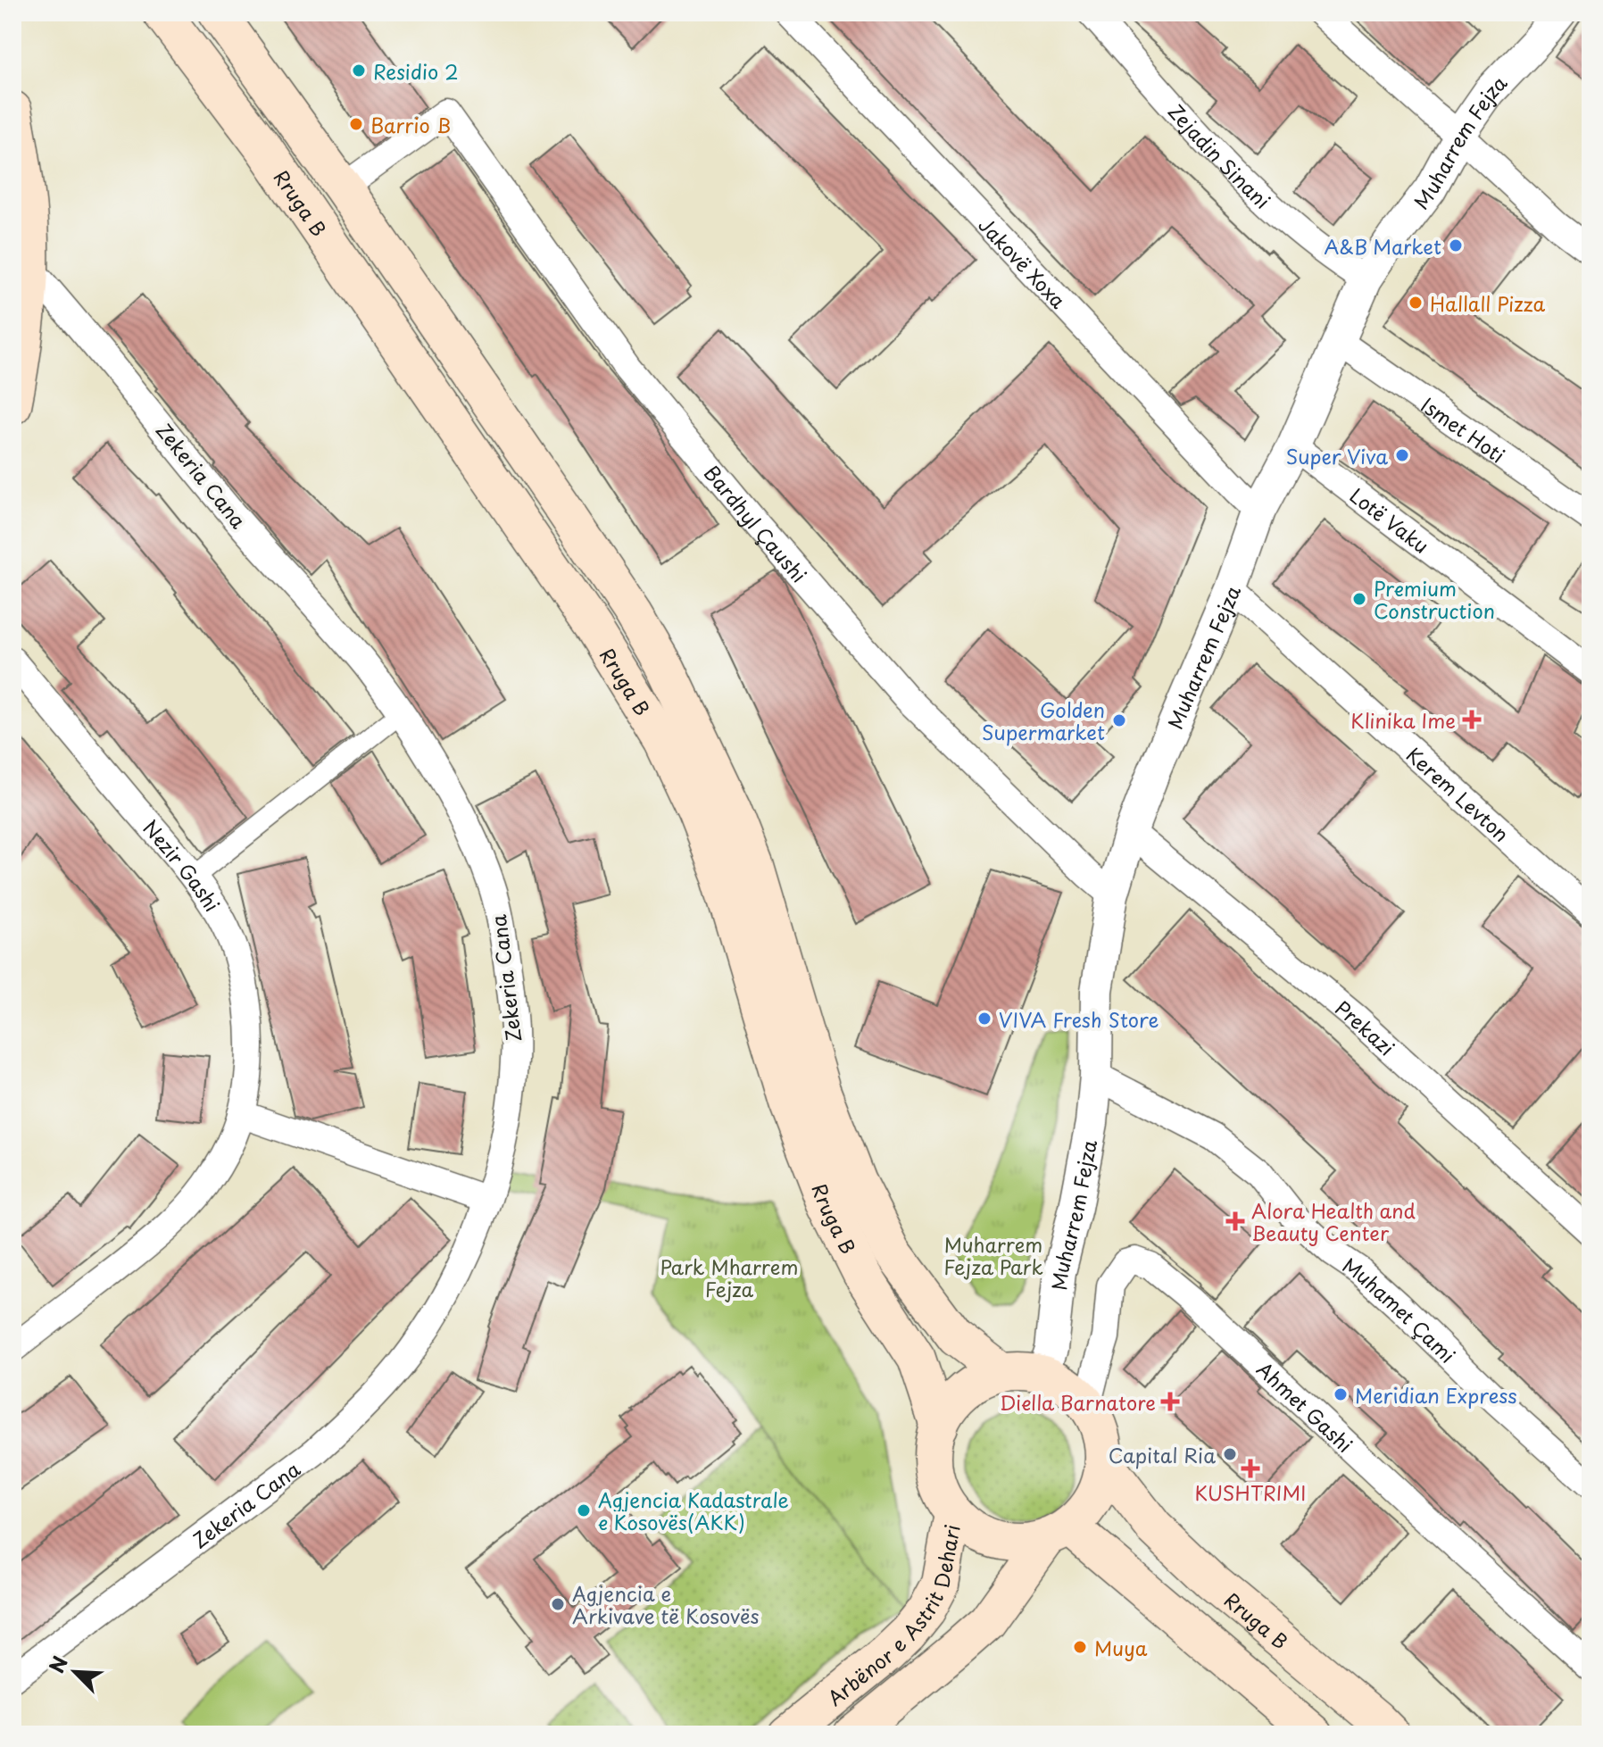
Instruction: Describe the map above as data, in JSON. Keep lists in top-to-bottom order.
{
  "streets": {
    "main road": ["Rruga B", "Arbënor e Astrit Dehari"],
    "street": [
      "Muharrem Fejza",
      "Zejadin Sinani",
      "Jakovë Xoxa",
      "Ismet Hoti",
      "Zekeria Cana",
      "Lotë Vaku",
      "Bardhyl Çaushi",
      "Kerem Levton",
      "Nezir Gashi",
      "Prekazi",
      "Muhamet Çami",
      "Ahmet Gashi"
    ]
  },
  "crossings": [
    ["Muharrem Fejza", "Zejadin Sinani"],
    ["Muharrem Fejza", "Rruga B"],
    ["Muharrem Fejza", "Jakovë Xoxa"],
    ["Muharrem Fejza", "Ismet Hoti"],
    ["Muharrem Fejza", "Lotë Vaku"],
    ["Muharrem Fejza", "Bardhyl Çaushi"],
    ["Muharrem Fejza", "Kerem Levton"],
    ["Muharrem Fejza", "Prekazi"],
    ["Muharrem Fejza", "Muhamet Çami"],
    ["Muharrem Fejza", "Ahmet Gashi"],
    ["Muharrem Fejza", "Arbënor e Astrit Dehari"],
    ["Rruga B", "Bardhyl Çaushi"],
    ["Rruga B", "Ahmet Gashi"],
    ["Rruga B", "Arbënor e Astrit Dehari"],
    ["Ahmet Gashi", "Arbënor e Astrit Dehari"]
  ],
  "parks": ["Muharrem Fejza Park", "Park Mharrem Fejza"],
  "places": {
    "other": [
      "Residio 2",
      "Barrio B",
      "A&B Market",
      "Hallall Pizza",
      "Super Viva",
      "Premium Construction",
      "Golden Supermarket",
      "VIVA Fresh Store",
      "Meridian Express",
      "Capital Ria",
      "Agjencia Kadastrale e Kosovës(AKK)",
      "Agjencia e Arkivave të Kosovës",
      "Muya"
    ],
    "health": [
      "Klinika Ime",
      "Alora Health and Beauty Center",
      "Diella Barnatore",
      "KUSHTRIMI"
    ]
  },
  "north": "top left"
}
